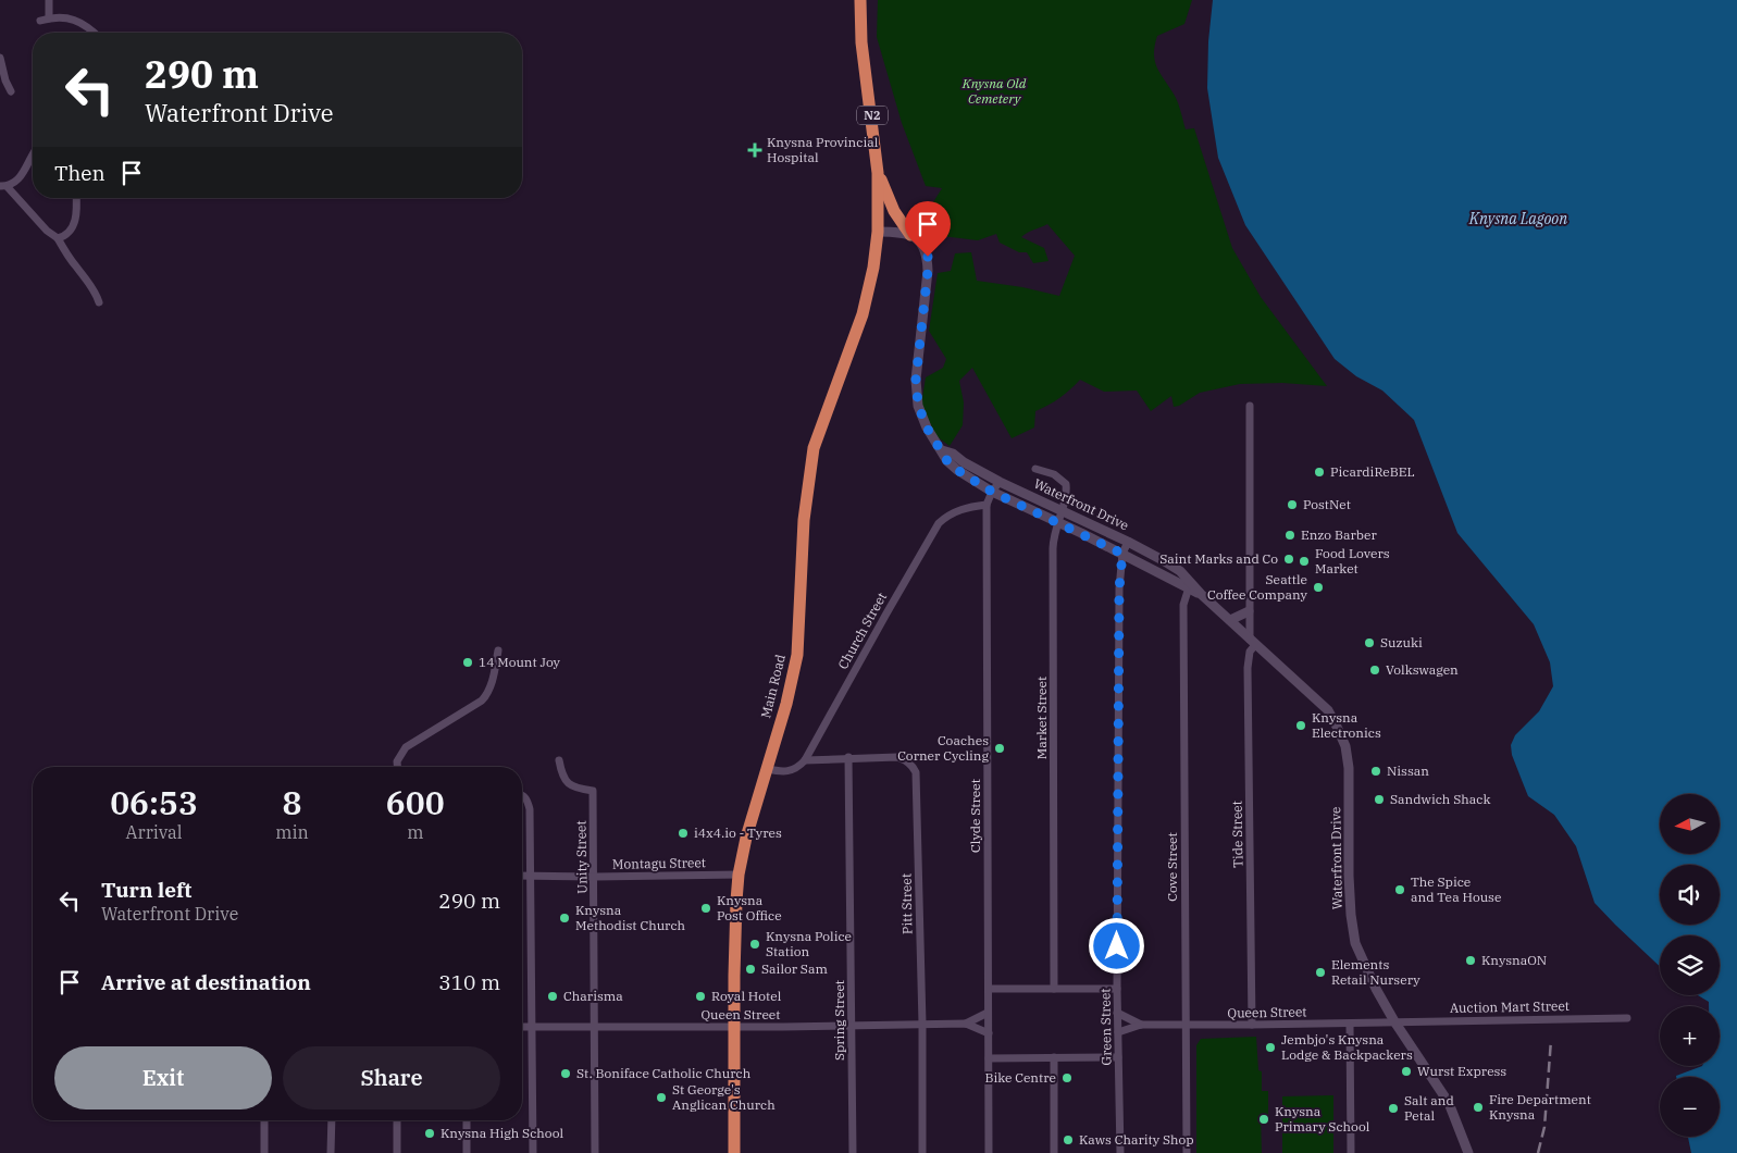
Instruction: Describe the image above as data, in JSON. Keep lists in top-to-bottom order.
{
  "streets": {
    "highway": ["N2", "Main Road"],
    "street": [
      "Waterfront Drive",
      "Church Street",
      "Market Street",
      "Clyde Street",
      "Tide Street",
      "Unity Street",
      "Montagu Street",
      "Cove Street",
      "Pitt Street",
      "Auction Mart Street",
      "Queen Street",
      "Spring Street",
      "Green Street"
    ]
  },
  "crossings": [
    ["N2", "Main Road"],
    ["Waterfront Drive", "Market Street"],
    ["Waterfront Drive", "Clyde Street"],
    ["Waterfront Drive", "Tide Street"],
    ["Waterfront Drive", "Cove Street"],
    ["Waterfront Drive", "Auction Mart Street"],
    ["Waterfront Drive", "Queen Street"],
    ["Waterfront Drive", "Green Street"],
    ["Church Street", "Clyde Street"],
    ["Church Street", "Pitt Street"],
    ["Main Road", "Montagu Street"],
    ["Main Road", "Queen Street"],
    ["Clyde Street", "Queen Street"],
    ["Tide Street", "Queen Street"],
    ["Unity Street", "Montagu Street"],
    ["Unity Street", "Queen Street"],
    ["Cove Street", "Queen Street"],
    ["Pitt Street", "Queen Street"],
    ["Pitt Street", "Spring Street"],
    ["Auction Mart Street", "Queen Street"],
    ["Queen Street", "Spring Street"],
    ["Queen Street", "Green Street"]
  ],
  "water": ["Knysna Lagoon"],
  "parks": ["Knysna Old Cemetery"],
  "places": {
    "health": ["Knysna Provincial Hospital"],
    "other": [
      "PicardiReBEL",
      "PostNet",
      "Enzo Barber",
      "Saint Marks and Co",
      "Food Lovers Market",
      "Seattle Coffee Company",
      "Suzuki",
      "14 Mount Joy",
      "Volkswagen",
      "Knysna Electronics",
      "Coaches Corner Cycling",
      "Nissan",
      "Sandwich Shack",
      "i4x4.io - Tyres",
      "The Spice and Tea House",
      "Knysna Post Office",
      "Knysna Methodist Church",
      "Knysna Police Station",
      "KnysnaON",
      "Sailor Sam",
      "Elements Retail Nursery",
      "Charisma",
      "Royal Hotel",
      "Jembjo's Knysna Lodge & Backpackers",
      "Wurst Express",
      "St. Boniface Catholic Church",
      "Bike Centre",
      "St George's Anglican Church",
      "Fire Department Knysna",
      "Salt and Petal",
      "Knysna Primary School",
      "Knysna High School",
      "Kaws Charity Shop"
    ]
  },
  "north": "left",
  "page": {
    "turn": ["290 m", "Waterfront Drive"],
    "then": "Then",
    "eta": [
      "06:53",
      "Arrival",
      "8",
      "min",
      "600",
      "m"
    ],
    "map_buttons": ["+", "−"],
    "list": [
      {
        "name": "Turn left",
        "note": "Waterfront Drive",
        "value": "290 m"
      },
      {
        "name": "Arrive at destination",
        "value": "310 m"
      }
    ],
    "buttons": ["Exit", "Share"]
  }
}
